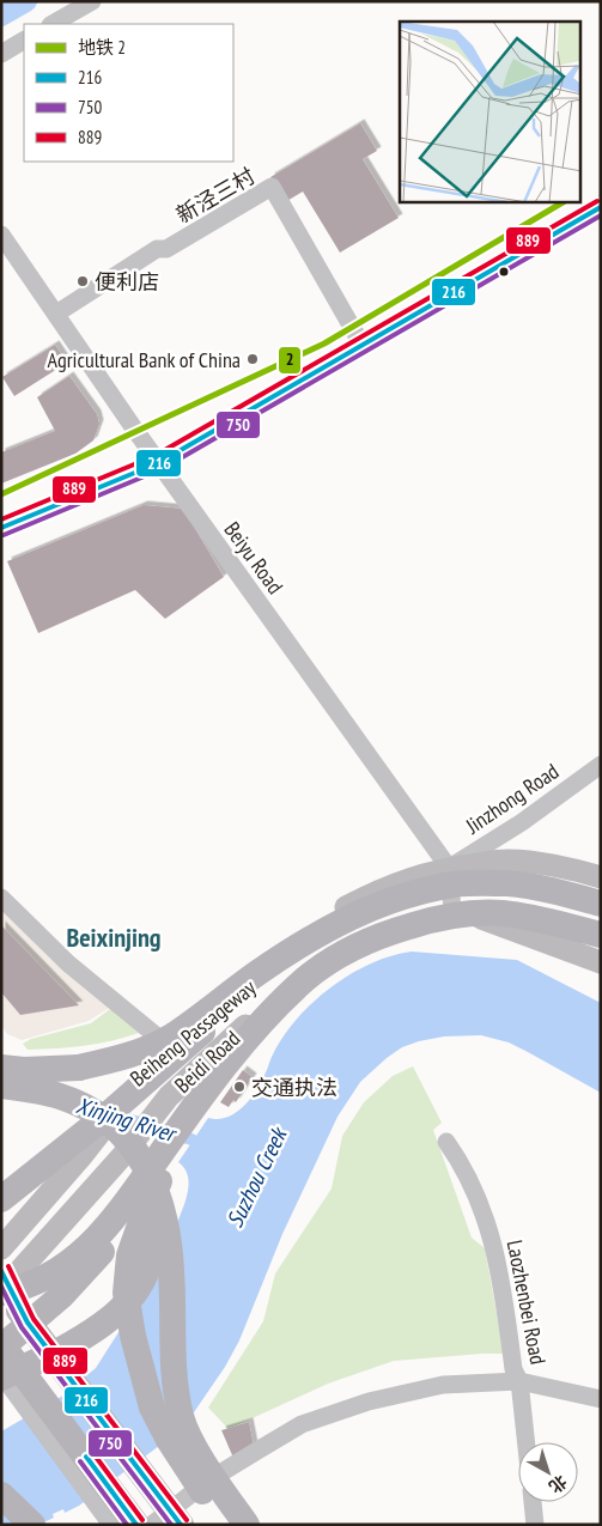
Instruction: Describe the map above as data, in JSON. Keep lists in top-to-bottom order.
{
  "streets": {
    "highway": ["Beiheng Passageway"],
    "main road": ["Beidi Road"],
    "street": [
      "新泾三村",
      "Beiyu Road",
      "Jinzhong Road",
      "Laozhenbei Road"
    ]
  },
  "crossings": [
    ["新泾三村", "Beiyu Road"],
    ["Beiyu Road", "Jinzhong Road"],
    ["Beiyu Road", "Beidi Road"],
    ["Jinzhong Road", "Beidi Road"]
  ],
  "districts": ["Beixinjing"],
  "water": ["Xinjing River", "Suzhou Creek"],
  "places": ["便利店", "Agricultural Bank of China", "交通执法"],
  "lines": [
    "transit line 889",
    "metro line 2",
    "transit line 216",
    "transit line 750"
  ],
  "legend": [
    "地铁 2",
    "216",
    "750",
    "889"
  ],
  "north": "bottom right"
}
